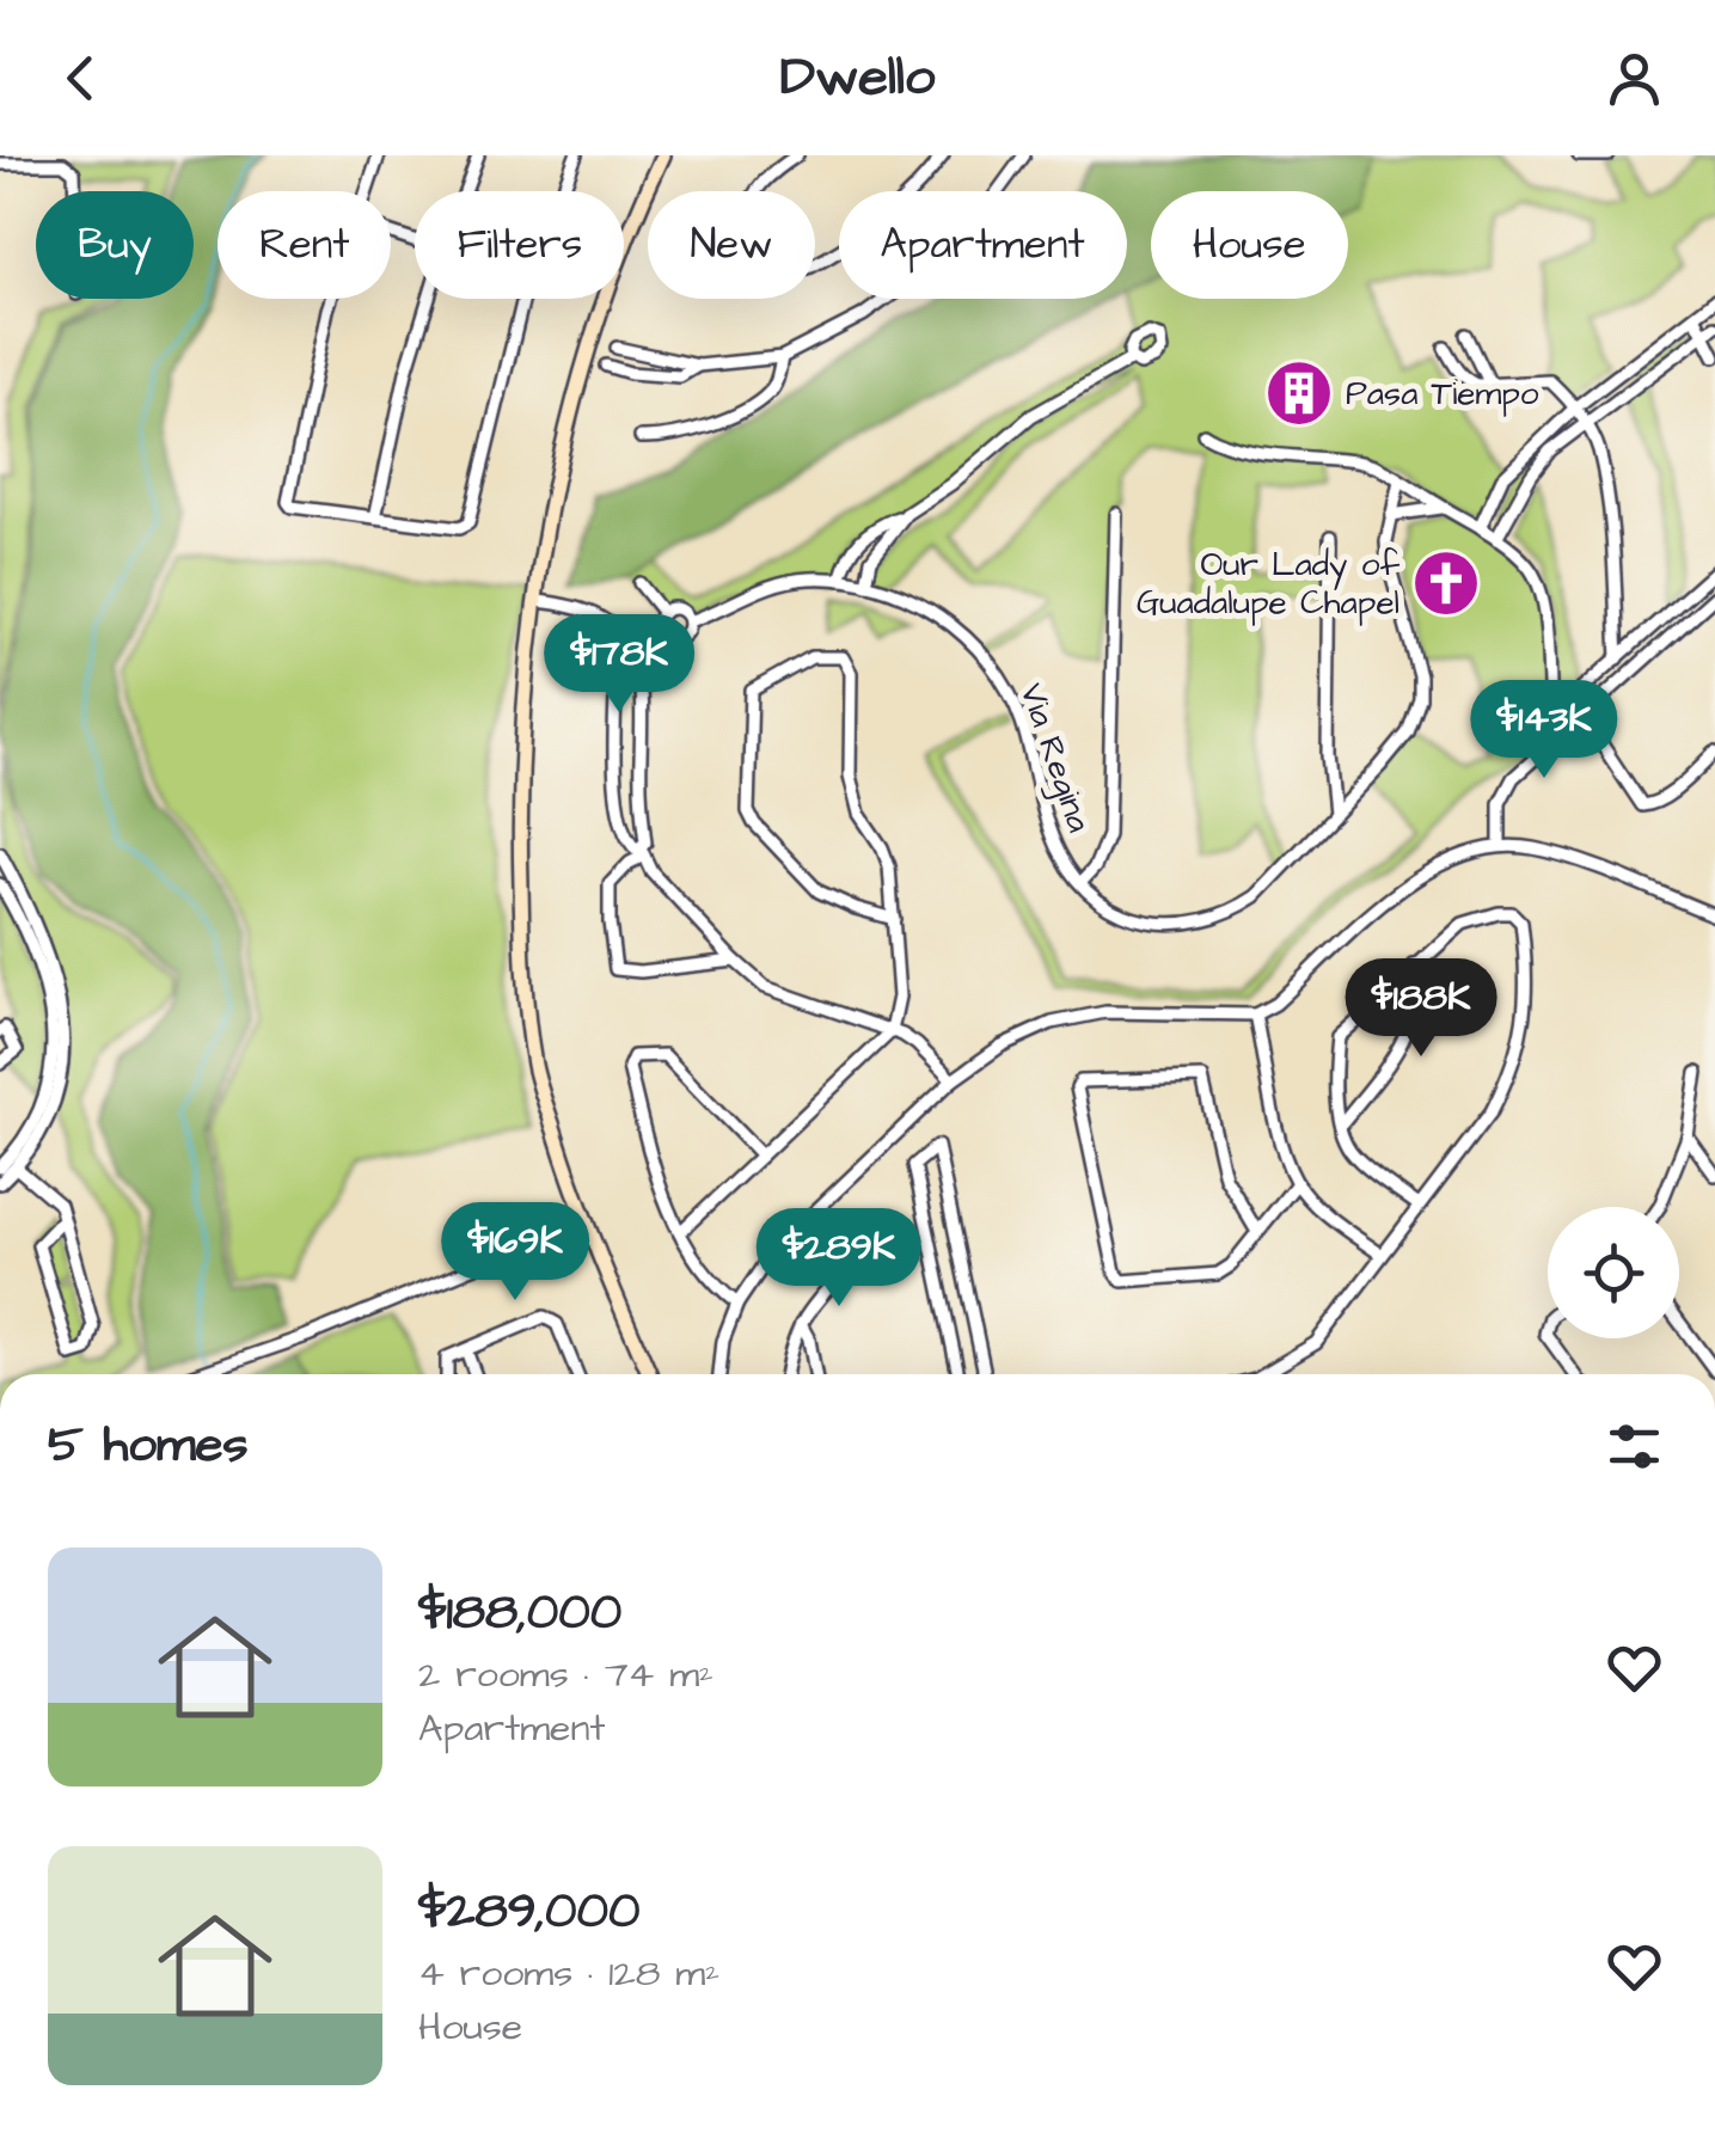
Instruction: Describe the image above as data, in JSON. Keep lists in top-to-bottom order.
{
  "streets": {
    "street": ["Via Regina"]
  },
  "places": {
    "building": ["Pasa Tiempo"],
    "church": ["Our Lady of Guadalupe Chapel"]
  },
  "page": {
    "header": "Dwello",
    "chip": [
      "Buy",
      "Rent",
      "Filters",
      "New",
      "Apartment",
      "House"
    ],
    "price": [
      "$178K",
      "$143K",
      "$188K",
      "$169K",
      "$289K"
    ],
    "heading": "5 homes",
    "list": [
      {
        "name": "$188,000",
        "note": "2 rooms · 74 m² · Apartment"
      },
      {
        "name": "$289,000",
        "note": "4 rooms · 128 m² · House"
      }
    ]
  }
}
